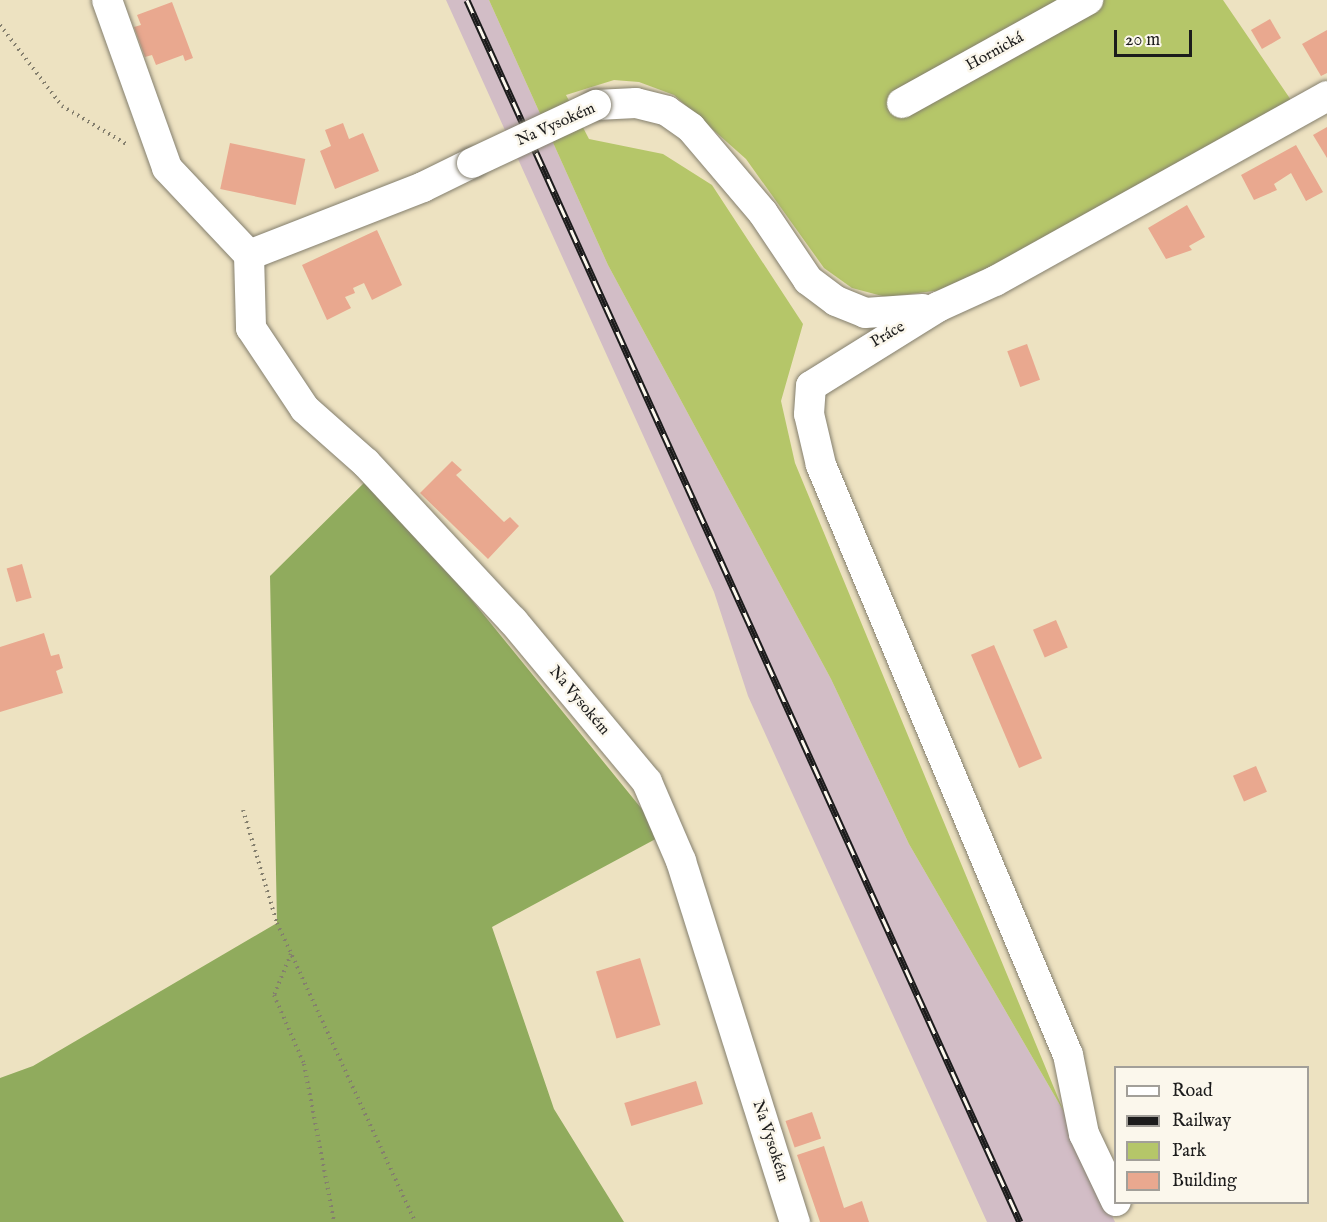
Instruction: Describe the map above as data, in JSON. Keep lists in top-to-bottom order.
{
  "streets": {
    "street": ["Hornická", "Na Vysokém", "Práce"]
  },
  "crossings": [
    ["Na Vysokém", "Práce"]
  ],
  "legend": [
    "Road",
    "Railway",
    "Park",
    "Building"
  ],
  "scale_bar": "20 m"
}
